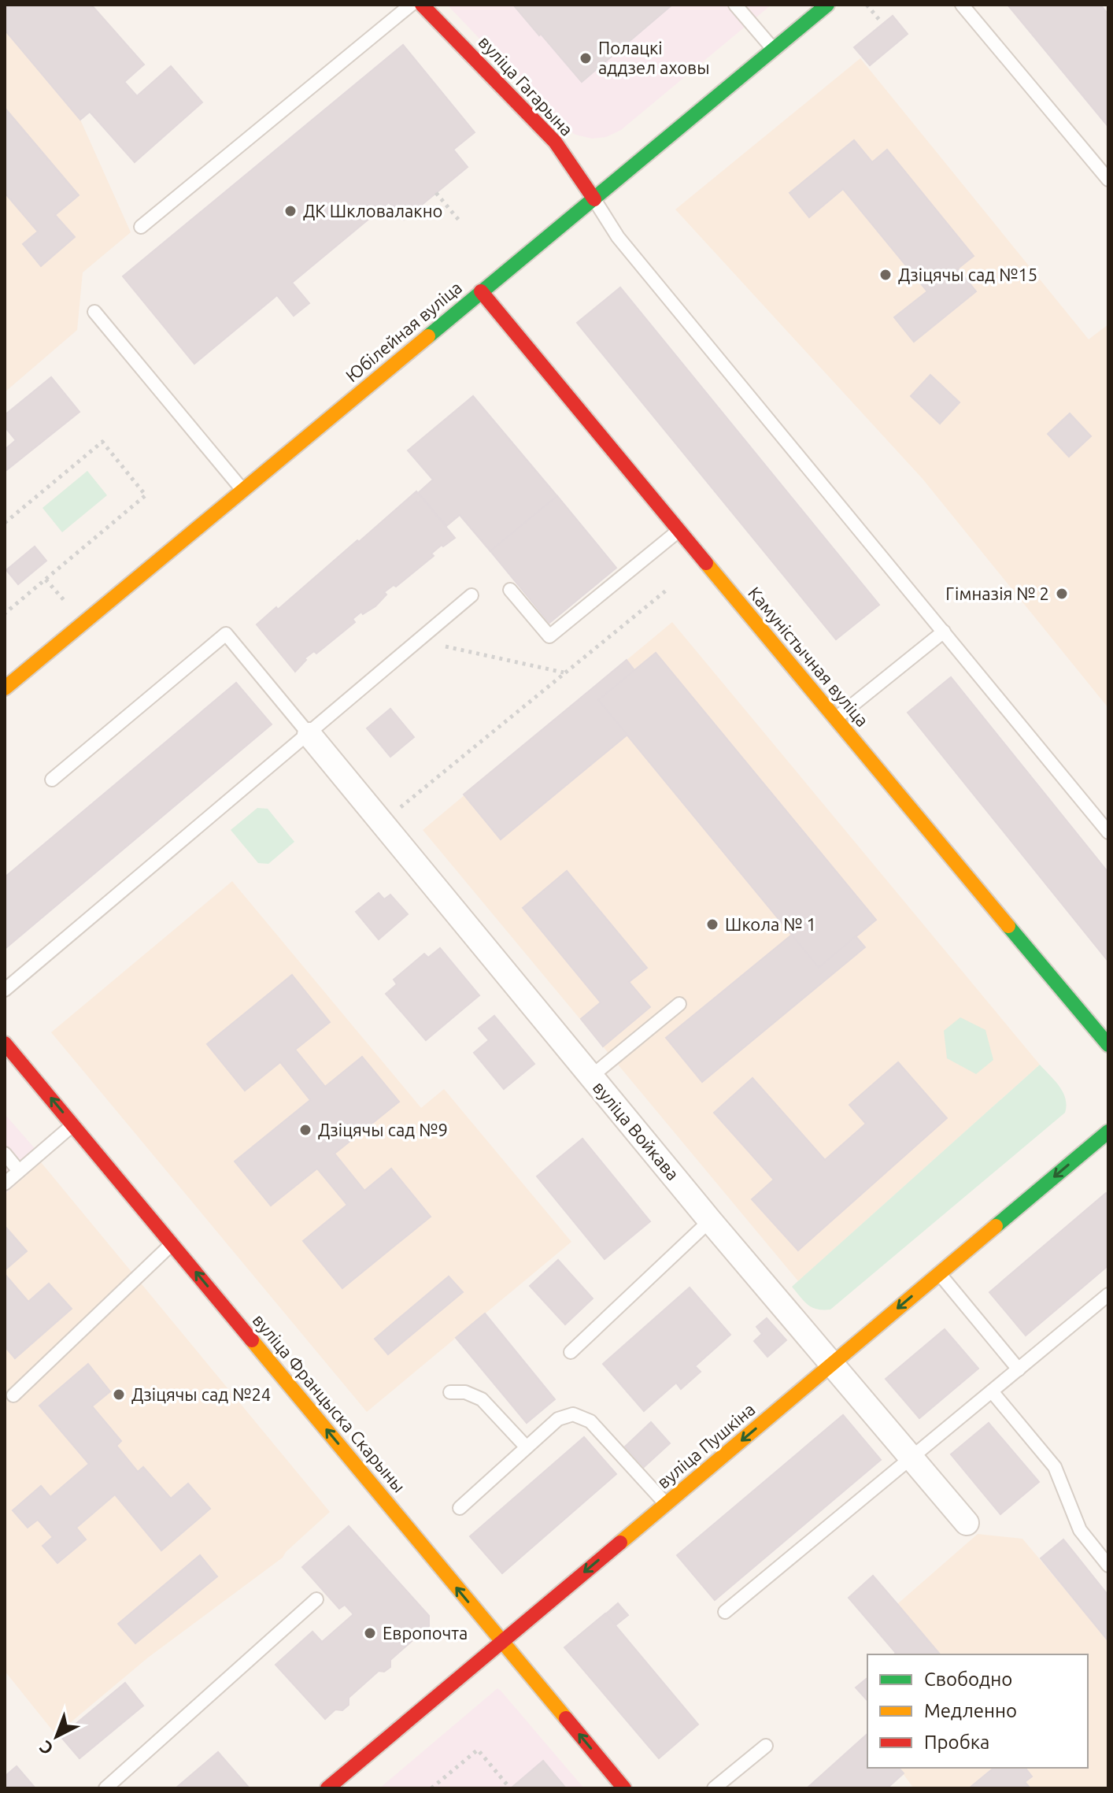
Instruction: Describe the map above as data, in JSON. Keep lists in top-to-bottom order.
{
  "streets": {
    "street": [
      "вуліца Гагарына",
      "Юбілейная вуліца",
      "Камуністычная вуліца",
      "вуліца Войкава",
      "вуліца Францыска Скарыны",
      "вуліца Пушкіна"
    ]
  },
  "crossings": [
    ["вуліца Гагарына", "Юбілейная вуліца"],
    ["Юбілейная вуліца", "Камуністычная вуліца"],
    ["вуліца Войкава", "вуліца Пушкіна"],
    ["вуліца Францыска Скарыны", "вуліца Пушкіна"]
  ],
  "one_way": ["вуліца Францыска Скарыны", "вуліца Пушкіна"],
  "places": [
    "Полацкі аддзел аховы",
    "ДК Шкловалакно",
    "Дзіцячы сад №15",
    "Гімназія № 2",
    "Школа № 1",
    "Дзіцячы сад №9",
    "Дзіцячы сад №24",
    "Европочта"
  ],
  "legend": ["Свободно", "Медленно", "Пробка"],
  "north": "bottom left"
}
